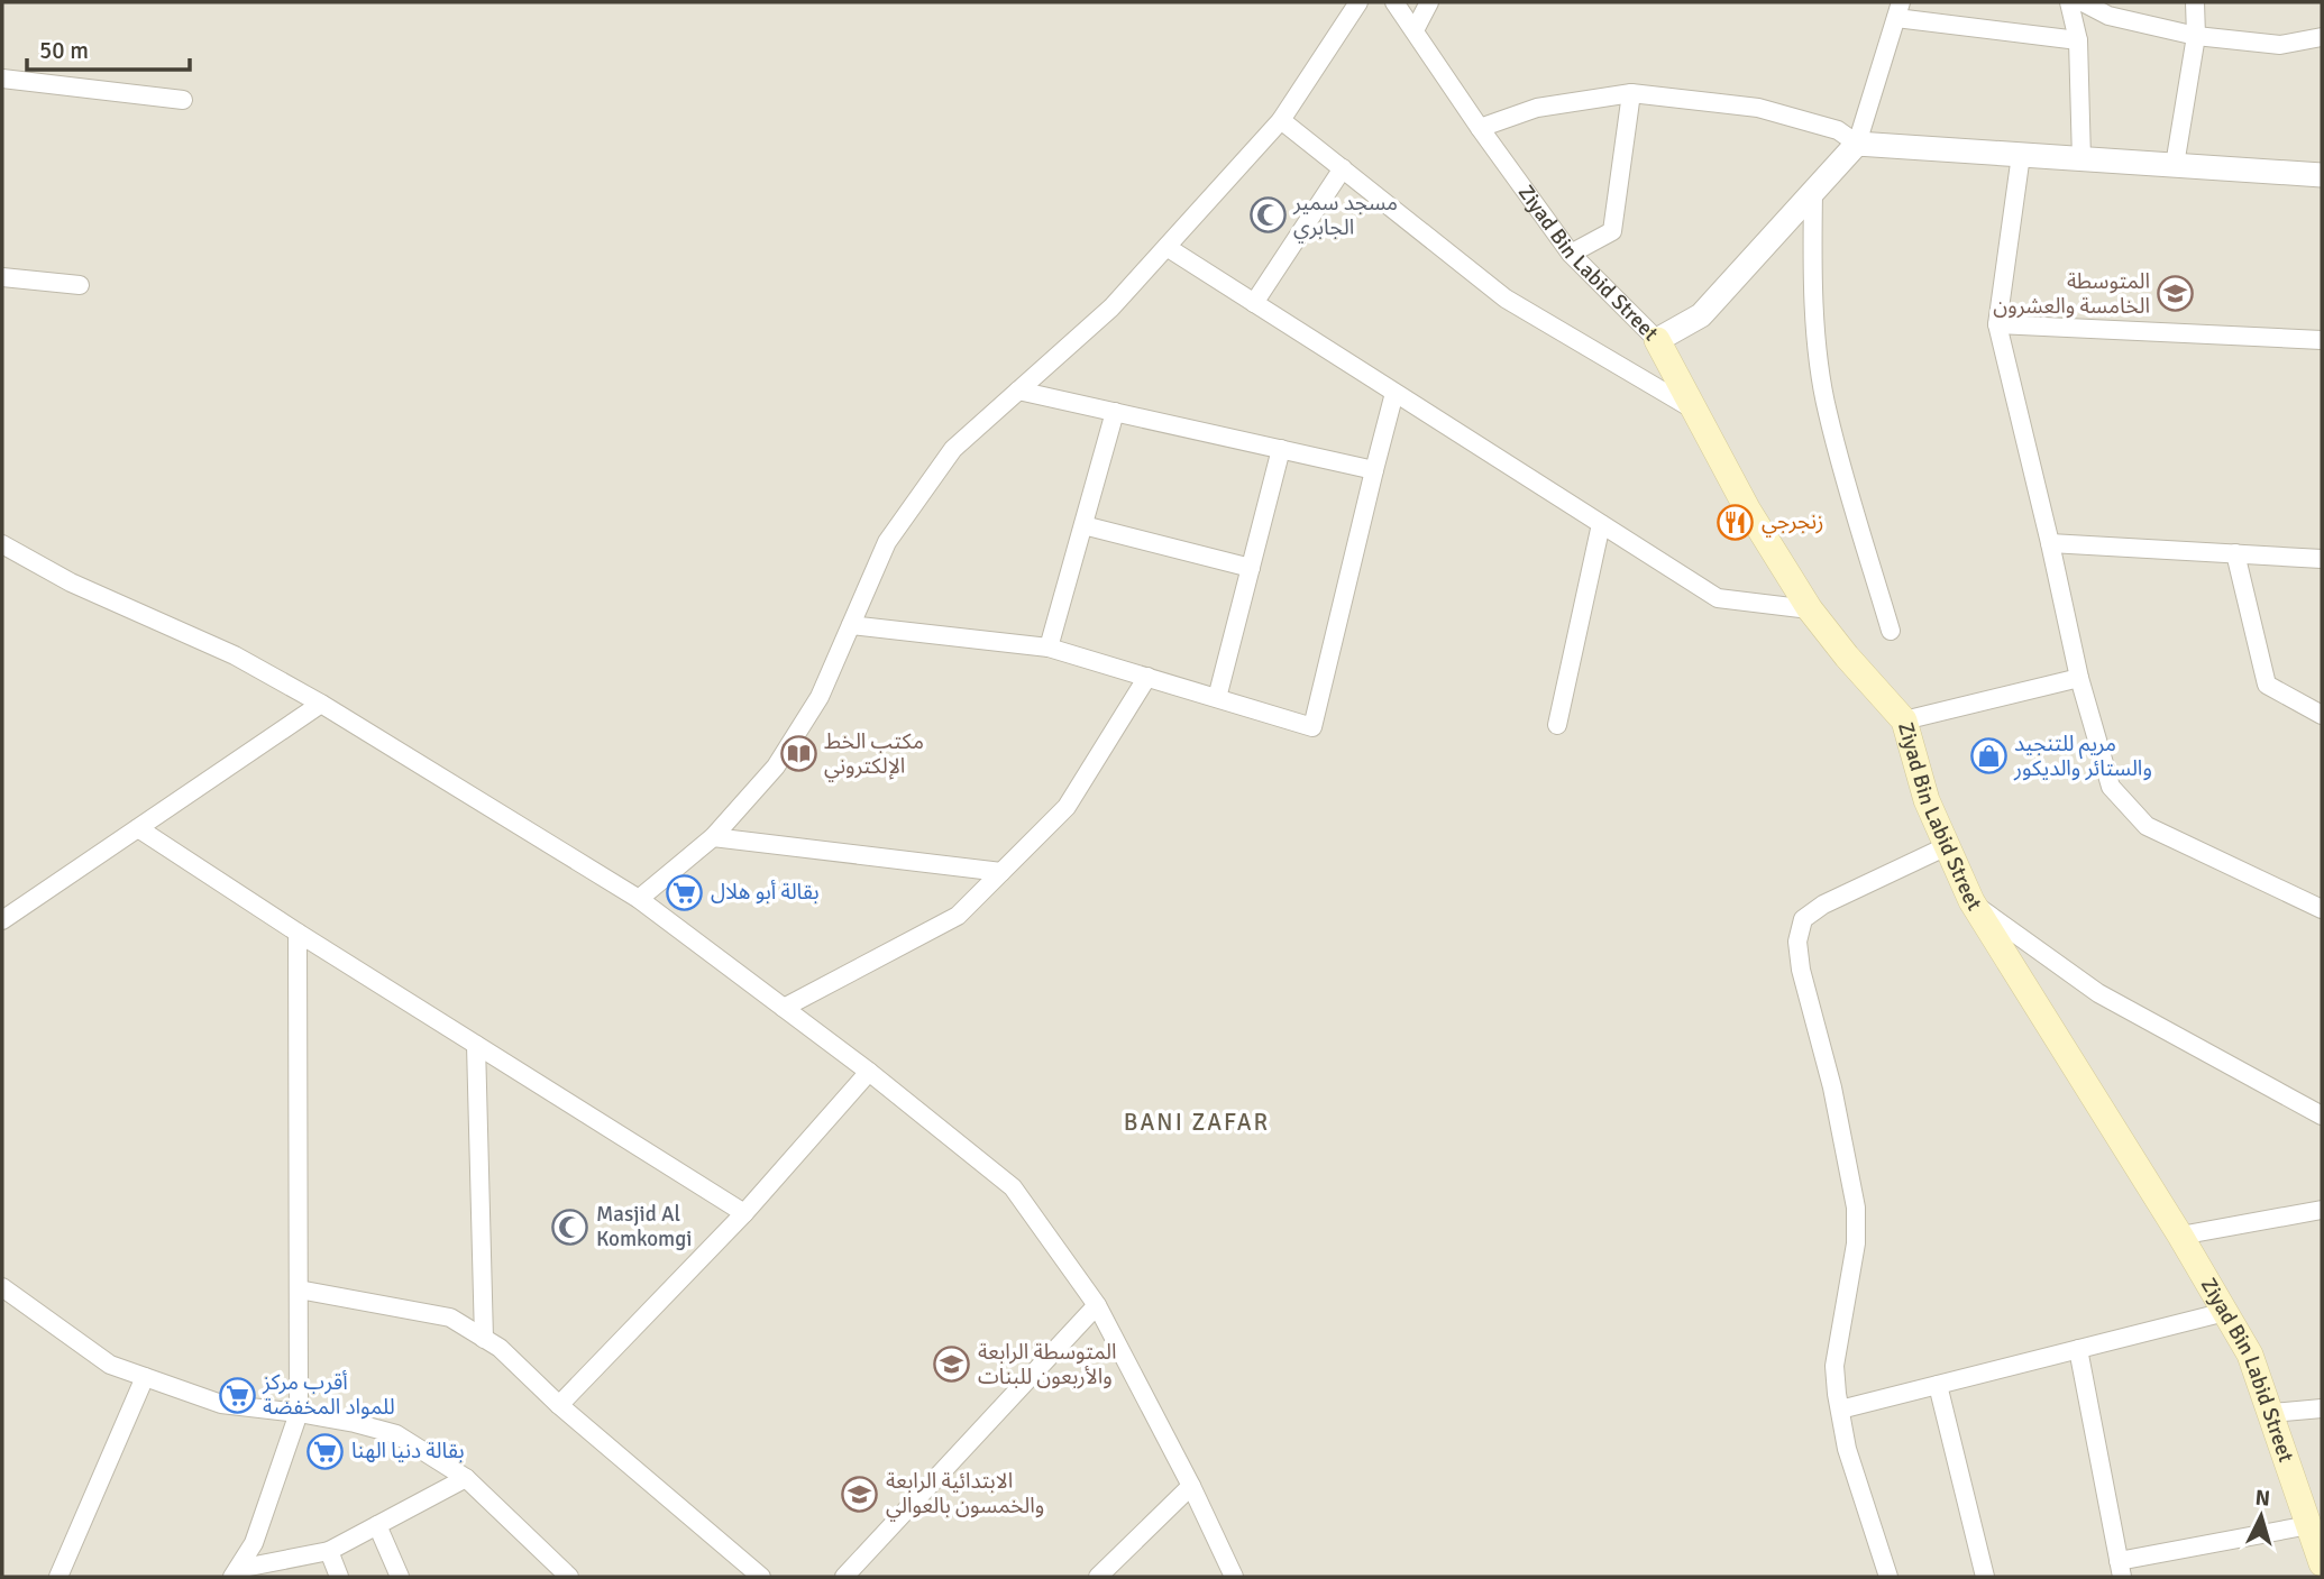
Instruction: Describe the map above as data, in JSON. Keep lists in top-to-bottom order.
{
  "streets": {
    "main road": ["Ziyad Bin Labid Street"]
  },
  "districts": ["BANI ZAFAR"],
  "places": {
    "mosque": ["مسجد سمير الجابري", "Masjid Al Komkomgi"],
    "school or university": ["المتوسطة الخامسة والعشرون", "المتوسطة الرابعة والأربعون للبنات", "الابتدائية الرابعة والخمسون بالعوالي"],
    "restaurant": ["زنجرجي"],
    "library": ["مكتب الخط الإلكتروني"],
    "shop": ["مريم للتنجيد والستائر والديكور"],
    "supermarket": ["بقالة أبو هلال", "أقرب مركز للمواد المخفضة", "بقالة دنيا الهنا"]
  },
  "scale_bar": "50 m",
  "north": "top"
}
